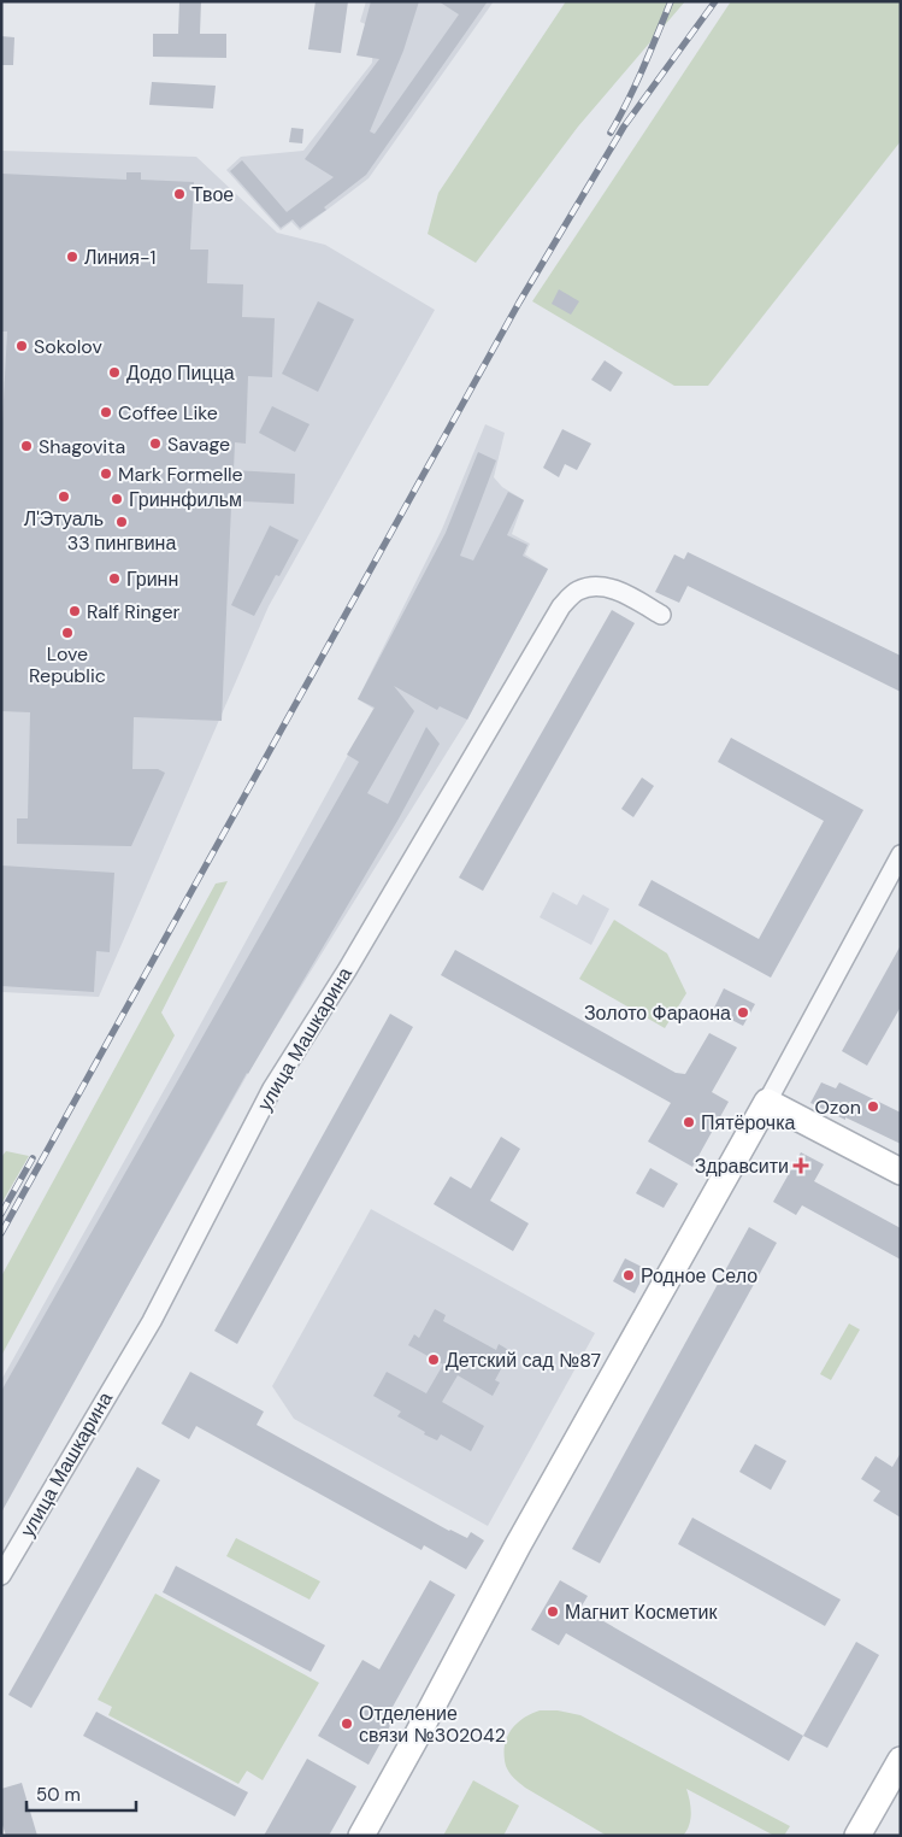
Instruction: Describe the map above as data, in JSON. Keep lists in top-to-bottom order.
{
  "streets": {
    "street": ["улица Машкарина"]
  },
  "places": {
    "other": [
      "Твое",
      "Линия-1",
      "Sokolov",
      "Додо Пицца",
      "Coffee Like",
      "Savage",
      "Shagovita",
      "Mark Formelle",
      "Л'Этуаль",
      "Гриннфильм",
      "33 пингвина",
      "Гринн",
      "Ralf Ringer",
      "Love Republic",
      "Золото Фараона",
      "Ozon",
      "Пятёрочка",
      "Родное Село",
      "Детский сад №87",
      "Магнит Косметик",
      "Отделение связи №302042"
    ],
    "health": ["Здравсити"]
  },
  "scale_bar": "50 m"
}
